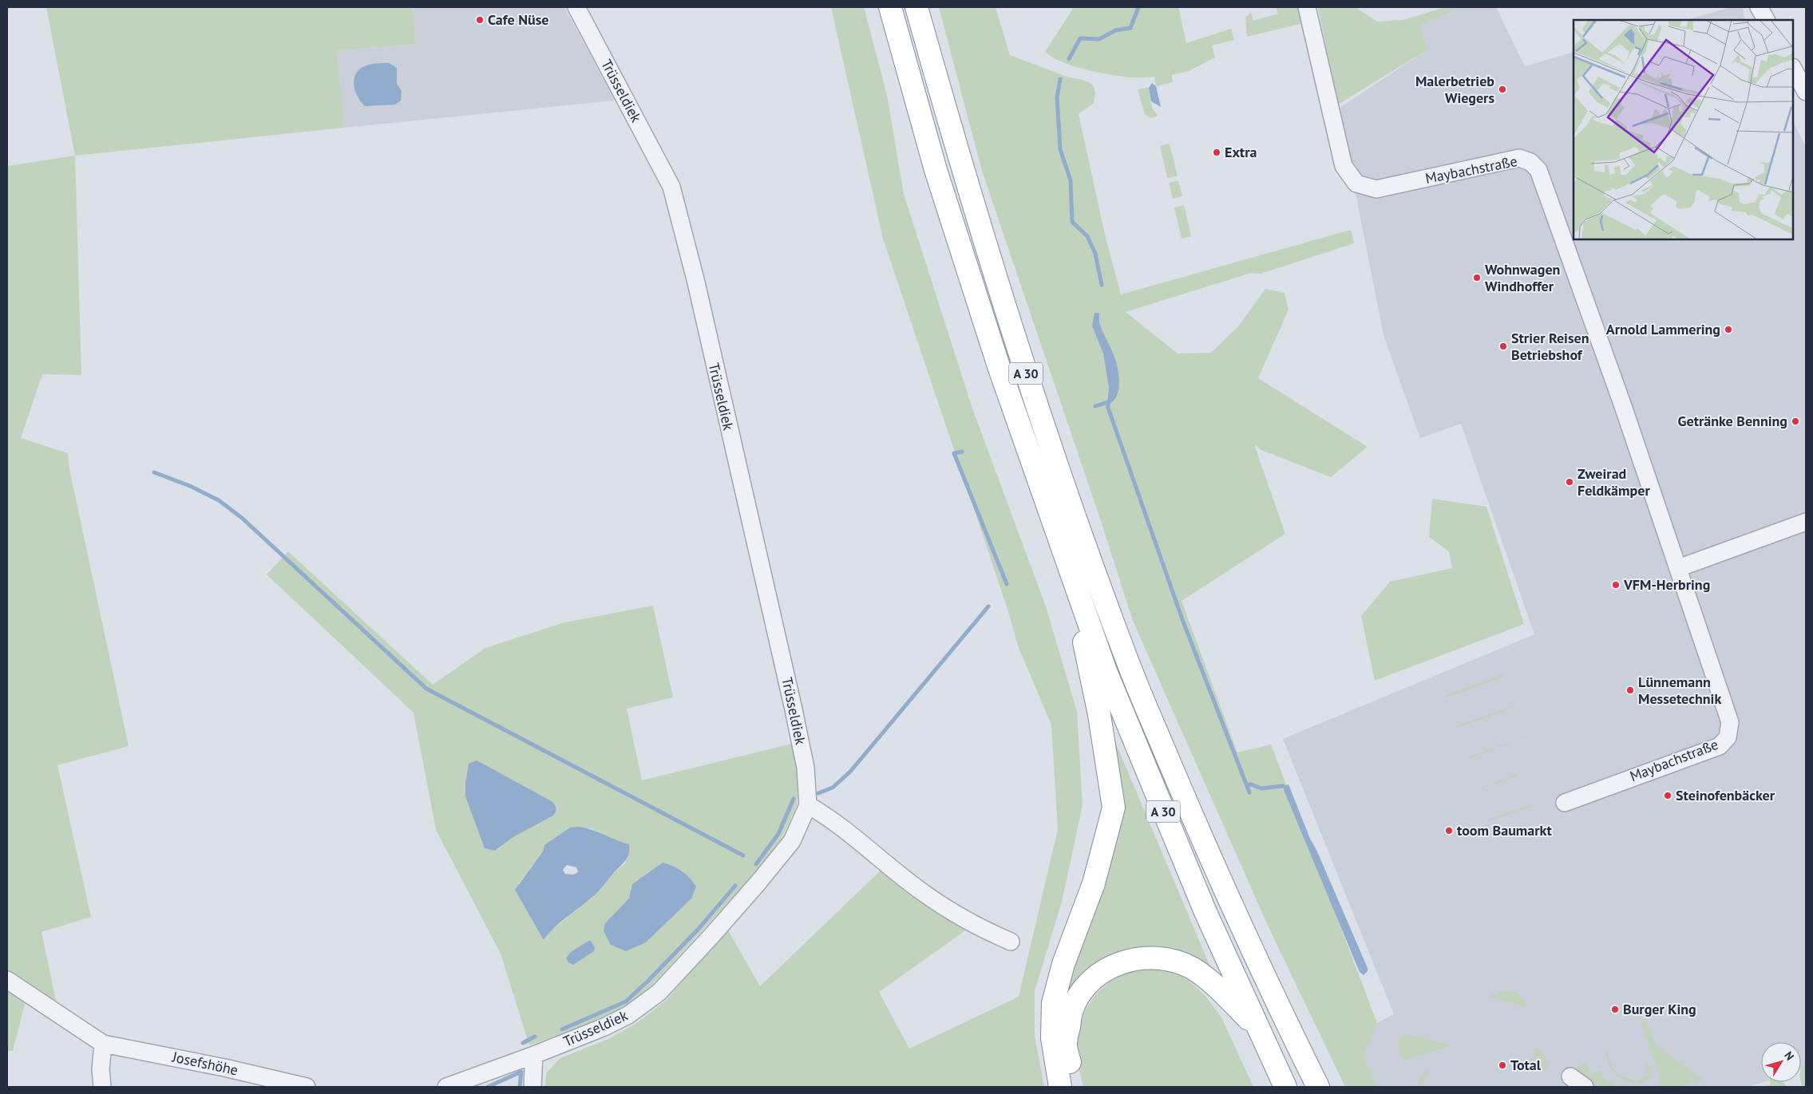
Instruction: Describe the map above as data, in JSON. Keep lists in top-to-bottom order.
{
  "streets": {
    "highway": ["A 30"],
    "street": ["Trüsseldiek", "Maybachstraße", "Josefshöhe"]
  },
  "places": [
    "Cafe Nüse",
    "Malerbetrieb Wiegers",
    "Extra",
    "Wohnwagen Windhoffer",
    "Arnold Lammering",
    "Strier Reisen Betriebshof",
    "Getränke Benning",
    "Zweirad Feldkämper",
    "VFM-Herbring",
    "Lünnemann Messetechnik",
    "Steinofenbäcker",
    "toom Baumarkt",
    "Burger King",
    "Total"
  ],
  "north": "top right"
}
